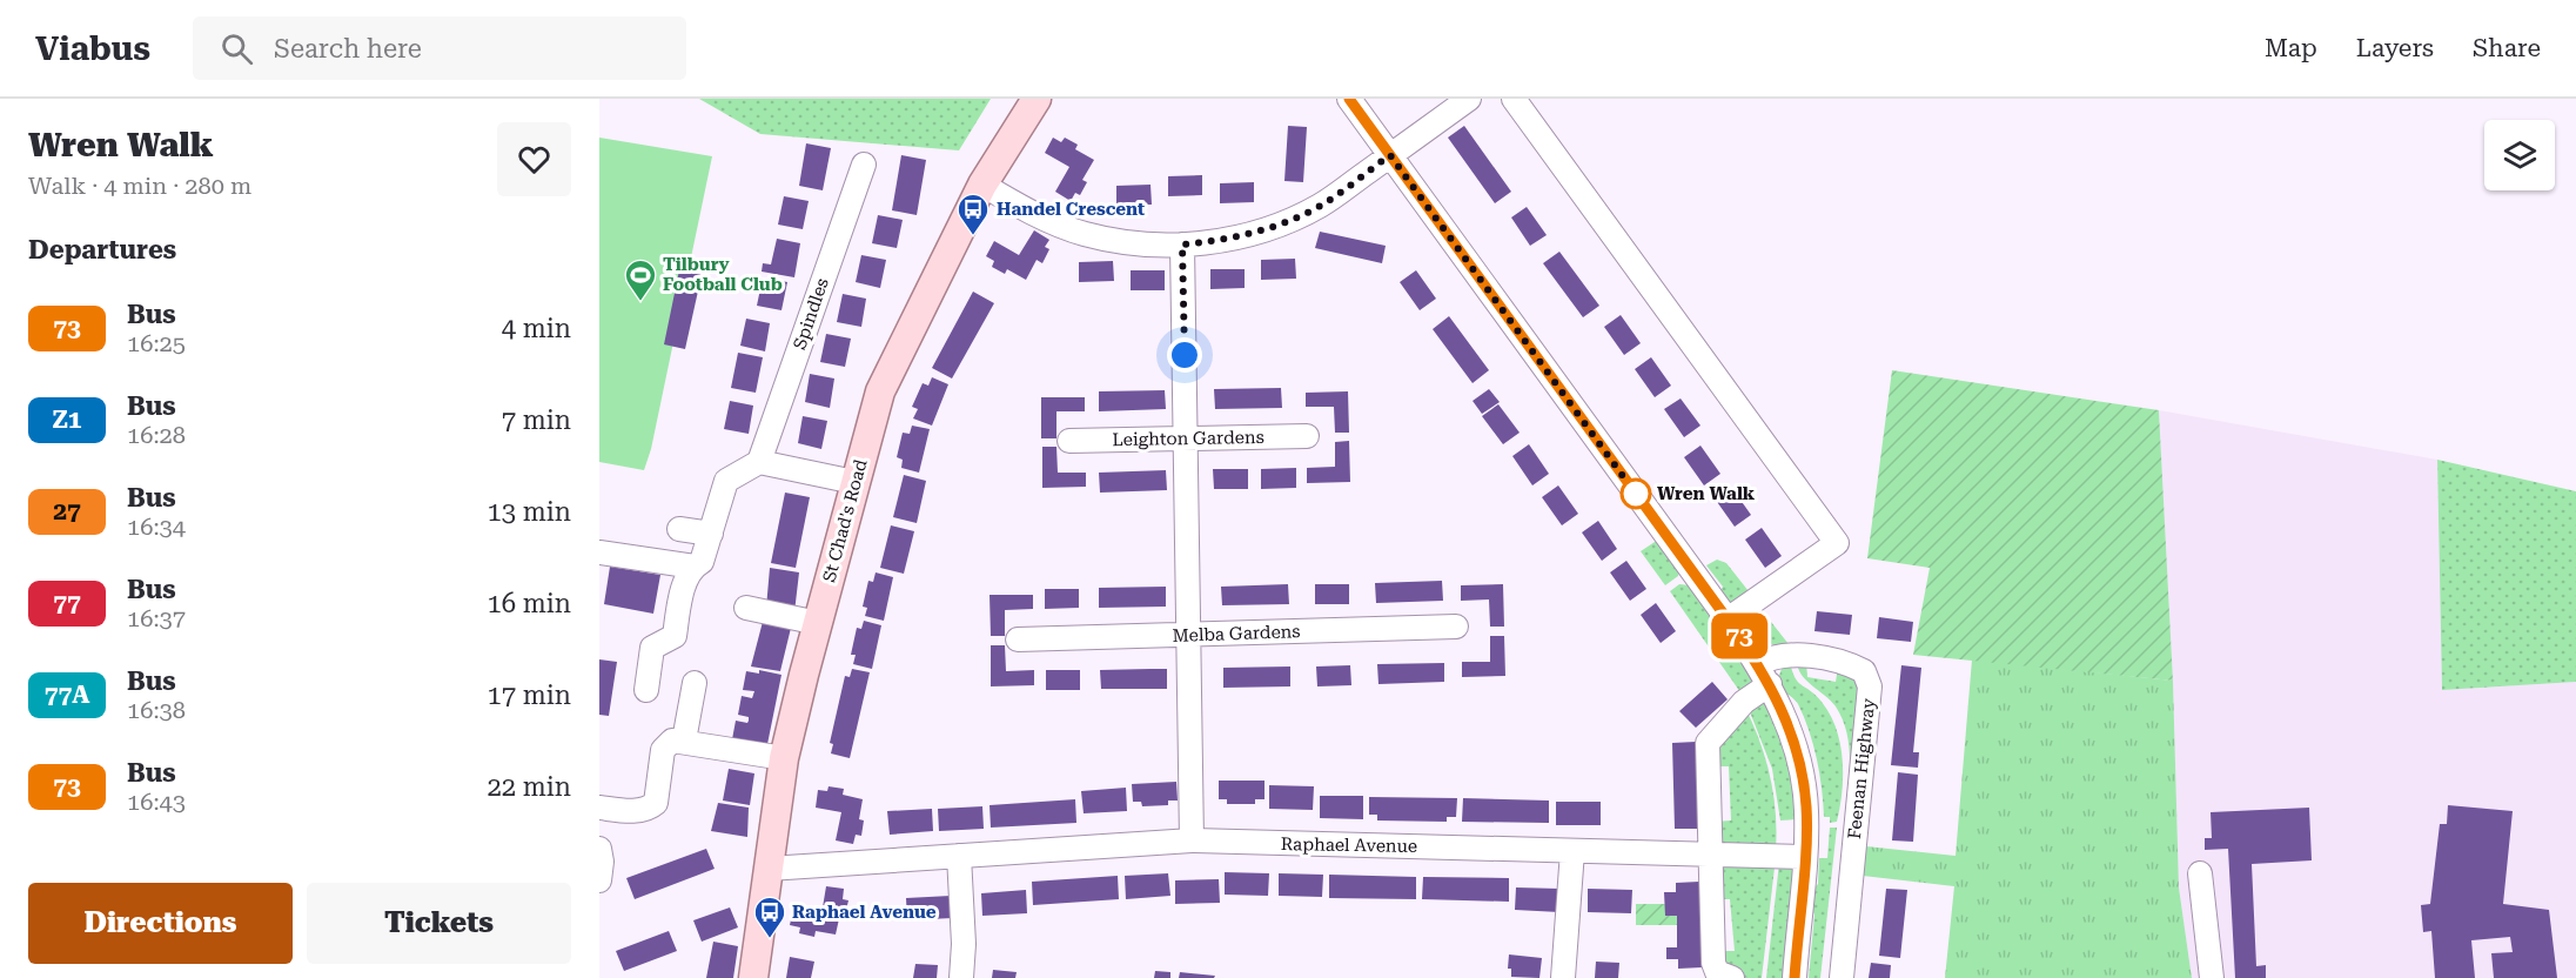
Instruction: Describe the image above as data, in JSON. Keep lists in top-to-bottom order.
{
  "streets": {
    "main road": ["St Chad's Road"],
    "street": [
      "Spindles",
      "Leighton Gardens",
      "Melba Gardens",
      "Feenan Highway",
      "Raphael Avenue"
    ]
  },
  "crossings": [
    ["St Chad's Road", "Raphael Avenue"]
  ],
  "places": {
    "bus stop": ["Handel Crescent", "Raphael Avenue"],
    "sports": ["Tilbury Football Club"],
    "other": ["Wren Walk"]
  },
  "lines": ["bus line 73"],
  "page": {
    "header": "Viabus",
    "search": "Search here",
    "nav": ["Map", "Layers", "Share"],
    "heading": [
      ["Wren Walk", "Walk · 4 min · 280 m"],
      "Departures"
    ],
    "on_map": "73",
    "list": [
      {
        "mark": "73",
        "name": "Bus",
        "note": "16:25",
        "value": "4 min"
      },
      {
        "mark": "Z1",
        "name": "Bus",
        "note": "16:28",
        "value": "7 min"
      },
      {
        "mark": "27",
        "name": "Bus",
        "note": "16:34",
        "value": "13 min"
      },
      {
        "mark": "77",
        "name": "Bus",
        "note": "16:37",
        "value": "16 min"
      },
      {
        "mark": "77A",
        "name": "Bus",
        "note": "16:38",
        "value": "17 min"
      },
      {
        "mark": "73",
        "name": "Bus",
        "note": "16:43",
        "value": "22 min"
      }
    ],
    "buttons": ["Directions", "Tickets"]
  }
}
